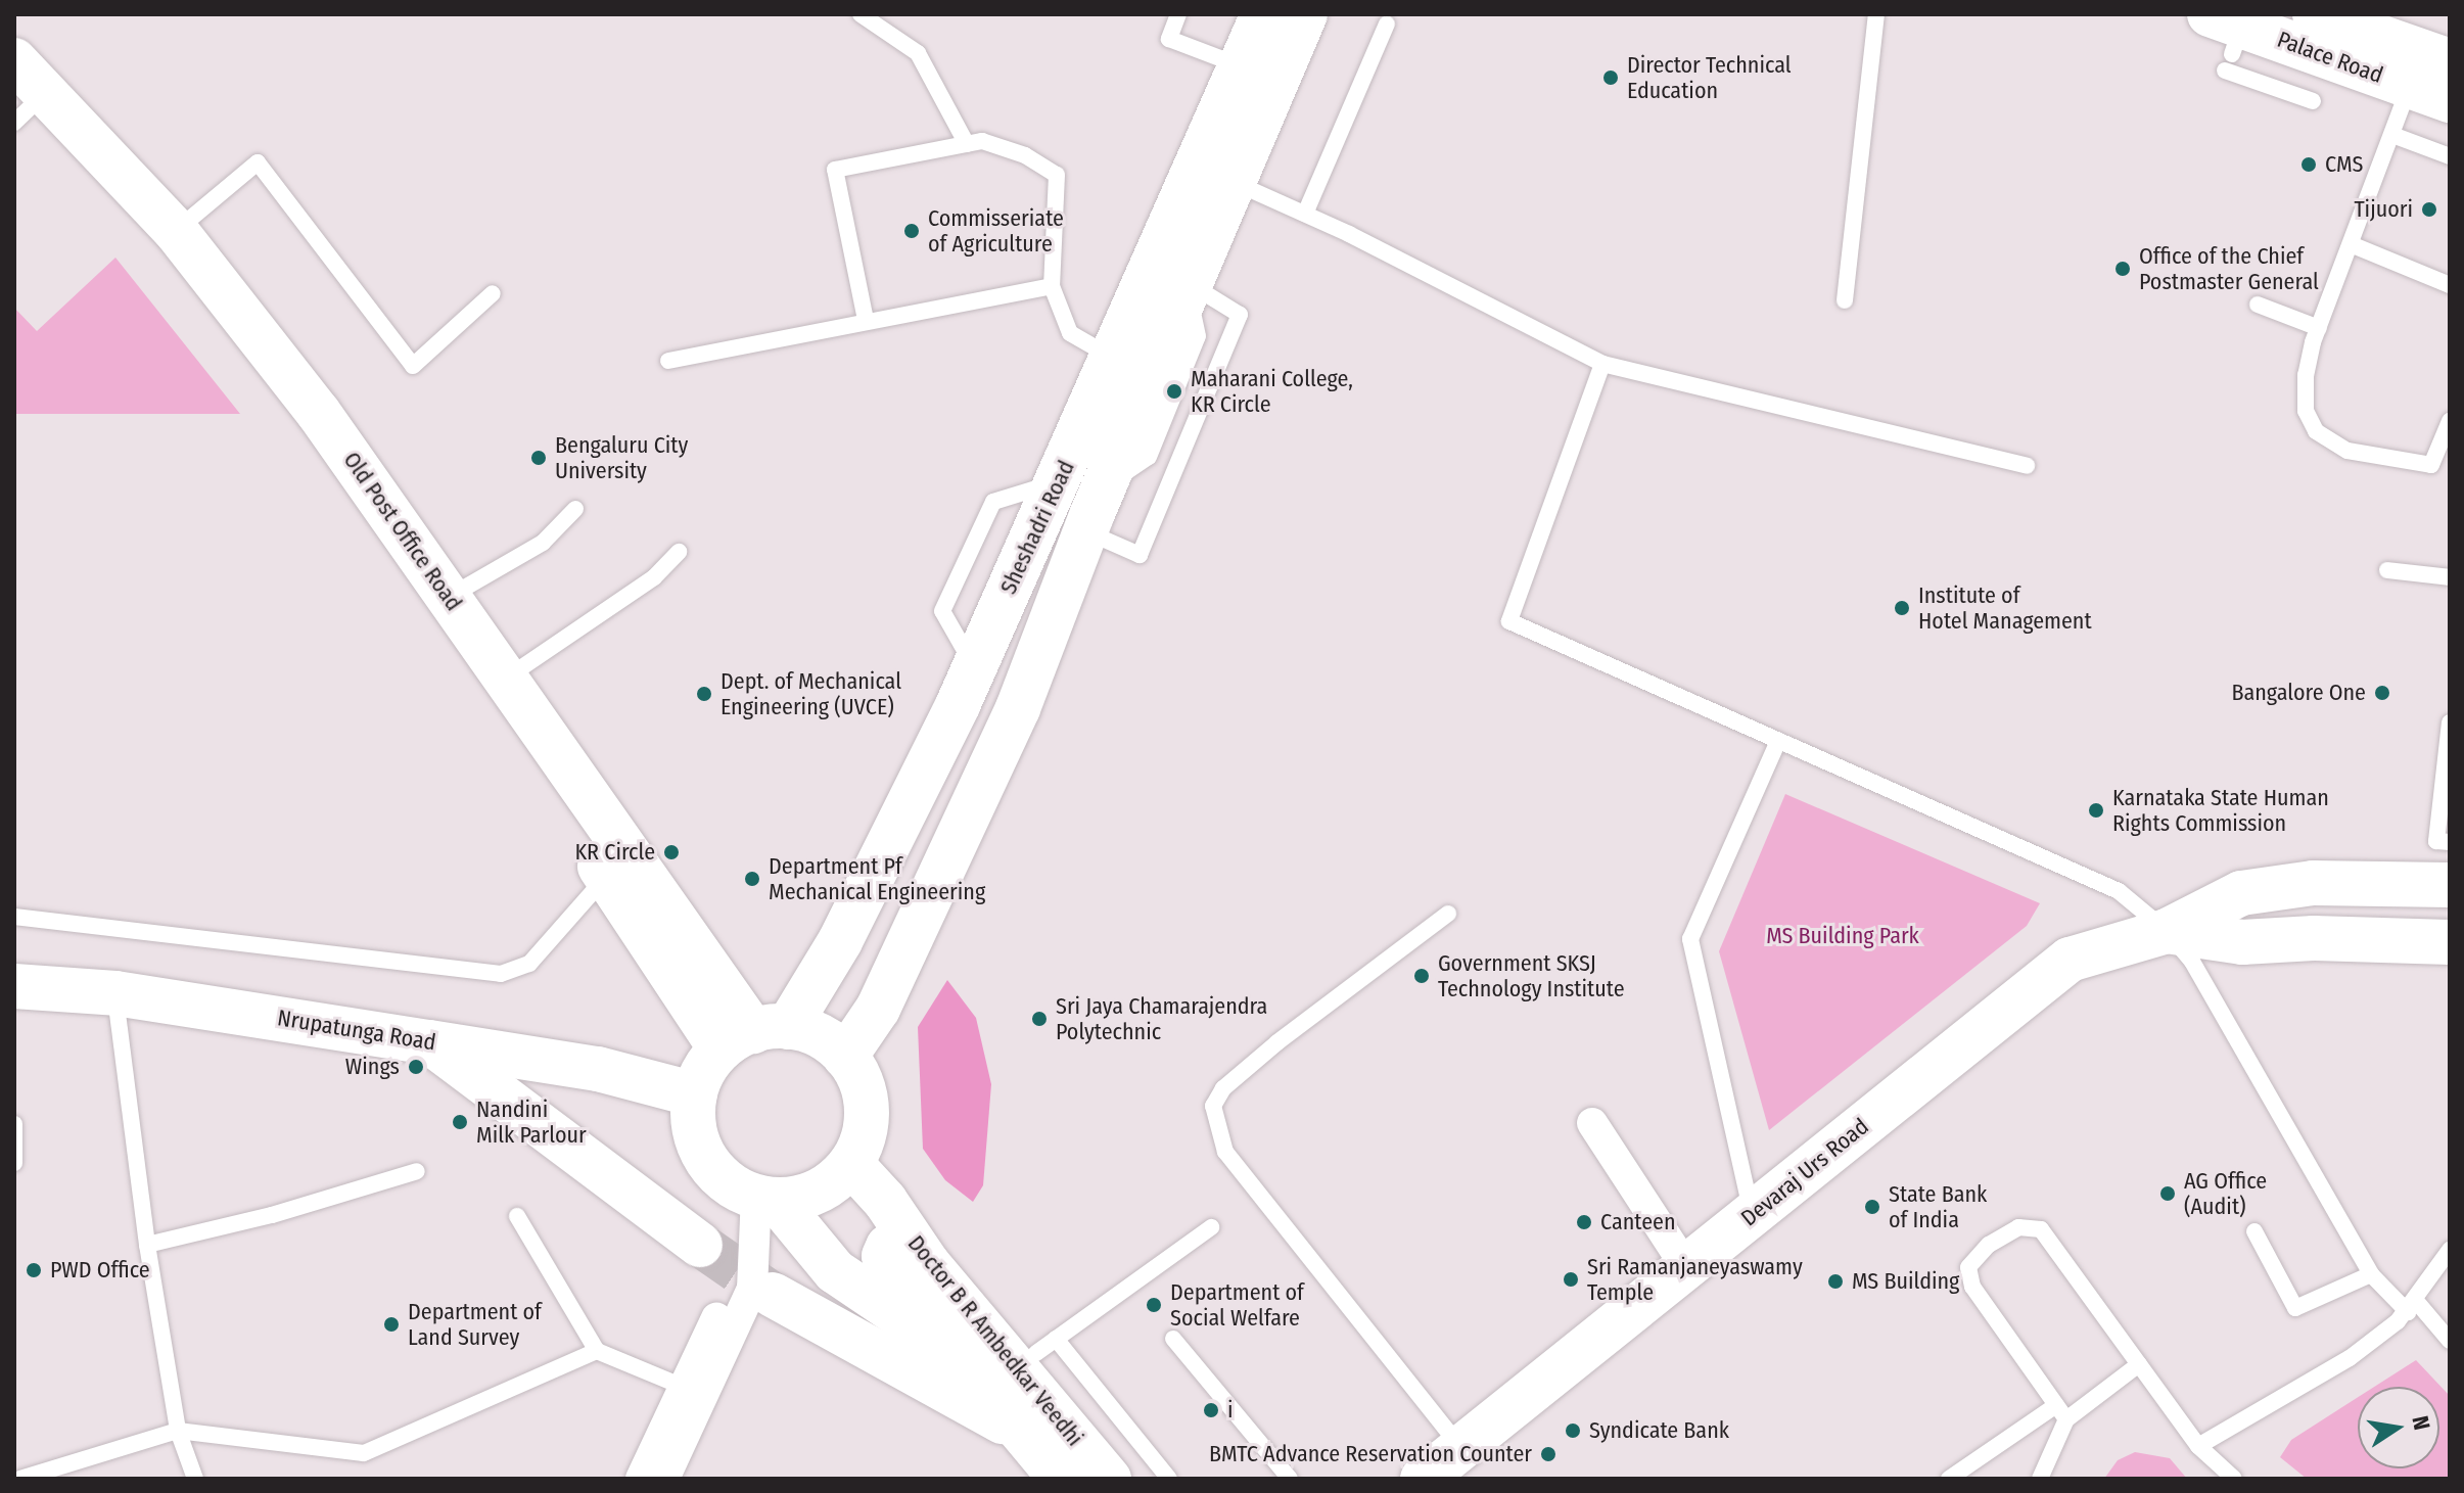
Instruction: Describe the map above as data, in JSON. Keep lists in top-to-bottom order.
{
  "streets": {
    "main road": [
      "Palace Road",
      "Sheshadri Road",
      "Old Post Office Road",
      "Nrupatunga Road",
      "Devaraj Urs Road",
      "Doctor B R Ambedkar Veedhi"
    ]
  },
  "crossings": [
    ["Sheshadri Road", "Old Post Office Road"],
    ["Sheshadri Road", "Nrupatunga Road"],
    ["Sheshadri Road", "Doctor B R Ambedkar Veedhi"],
    ["Old Post Office Road", "Nrupatunga Road"],
    ["Old Post Office Road", "Doctor B R Ambedkar Veedhi"],
    ["Nrupatunga Road", "Doctor B R Ambedkar Veedhi"]
  ],
  "parks": ["MS Building Park"],
  "places": [
    "Director Technical Education",
    "CMS",
    "Tijuori",
    "Commisseriate of Agriculture",
    "Office of the Chief Postmaster General",
    "Maharani College, KR Circle",
    "Bengaluru City University",
    "Institute of Hotel Management",
    "Bangalore One",
    "Dept. of Mechanical Engineering (UVCE)",
    "Karnataka State Human Rights Commission",
    "KR Circle",
    "Department Pf Mechanical Engineering",
    "Government SKSJ Technology Institute",
    "Sri Jaya Chamarajendra Polytechnic",
    "Wings",
    "Nandini Milk Parlour",
    "AG Office (Audit)",
    "State Bank of India",
    "Canteen",
    "PWD Office",
    "Sri Ramanjaneyaswamy Temple",
    "MS Building",
    "Department of Social Welfare",
    "Department of Land Survey",
    "i",
    "Syndicate Bank",
    "BMTC Advance Reservation Counter"
  ],
  "north": "right"
}
